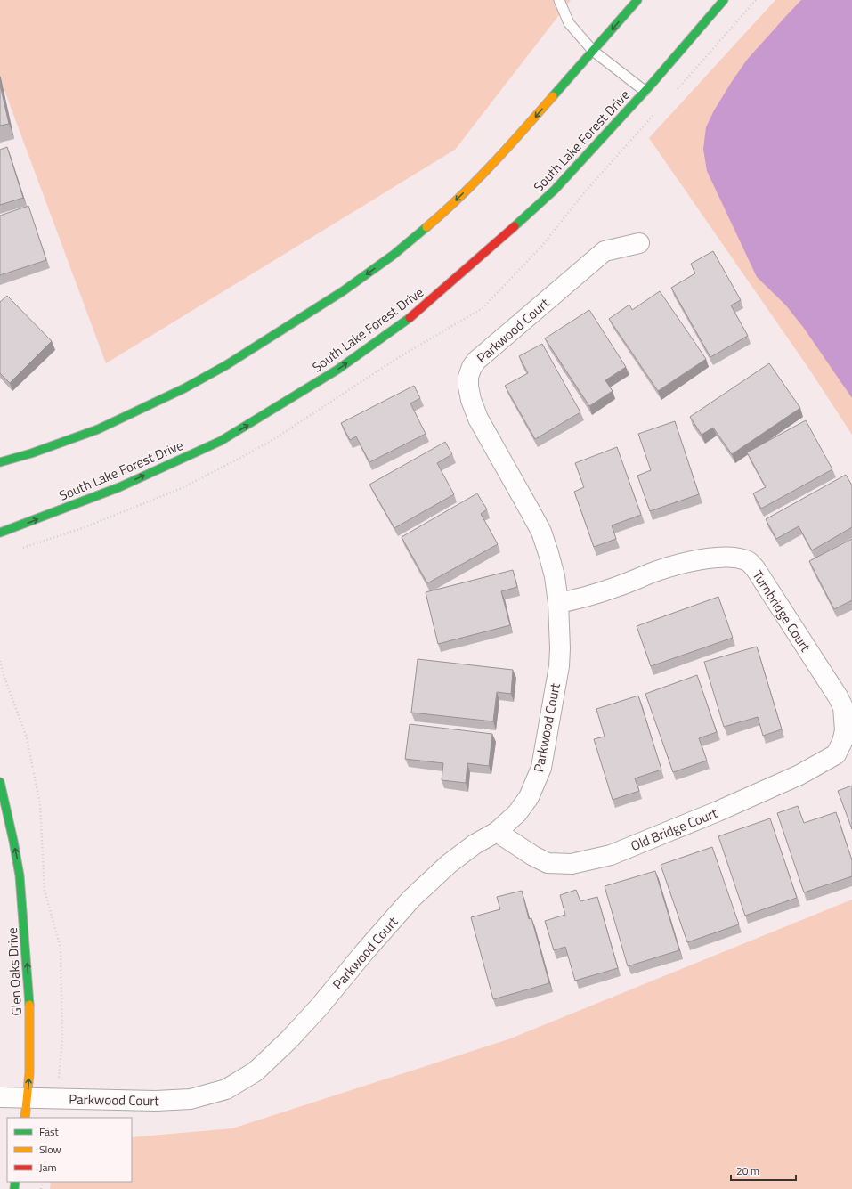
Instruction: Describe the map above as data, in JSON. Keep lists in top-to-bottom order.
{
  "streets": {
    "main road": ["South Lake Forest Drive", "Glen Oaks Drive"],
    "street": ["Parkwood Court", "Turnbridge Court", "Old Bridge Court"]
  },
  "crossings": [
    ["Parkwood Court", "Turnbridge Court"],
    ["Parkwood Court", "Old Bridge Court"],
    ["Parkwood Court", "Glen Oaks Drive"],
    ["Turnbridge Court", "Old Bridge Court"]
  ],
  "one_way": ["Glen Oaks Drive"],
  "legend": ["Fast", "Slow", "Jam"],
  "scale_bar": "20 m"
}
